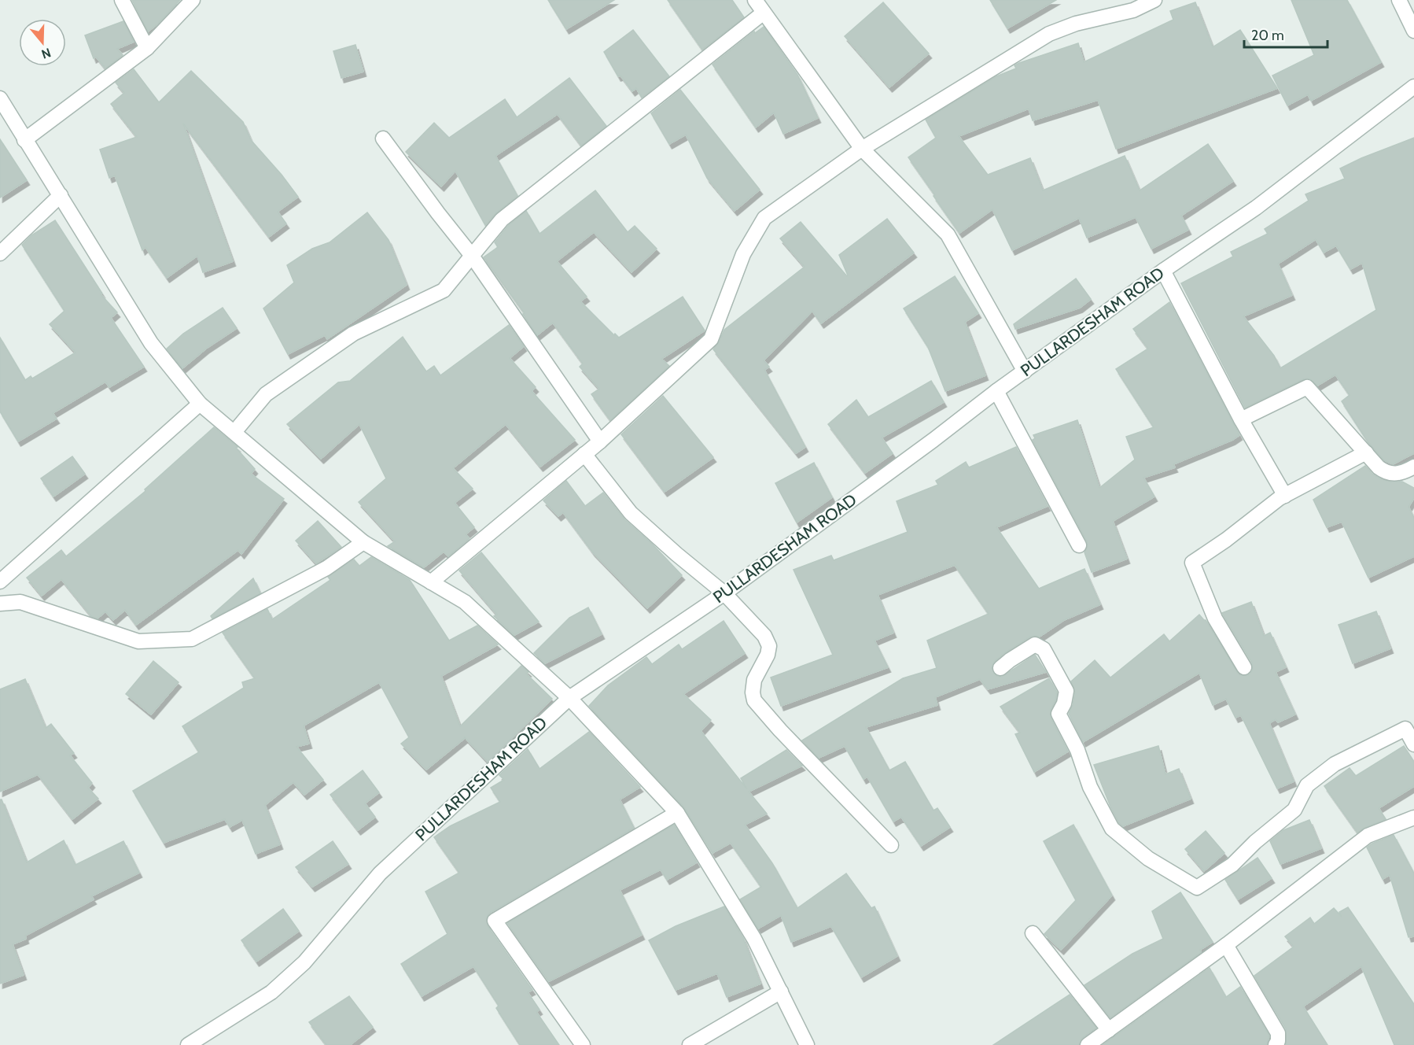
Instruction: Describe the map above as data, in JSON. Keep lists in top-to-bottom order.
{
  "streets": {
    "street": ["PULLARDESHAM ROAD"]
  },
  "scale_bar": "20 m",
  "north": "bottom"
}
